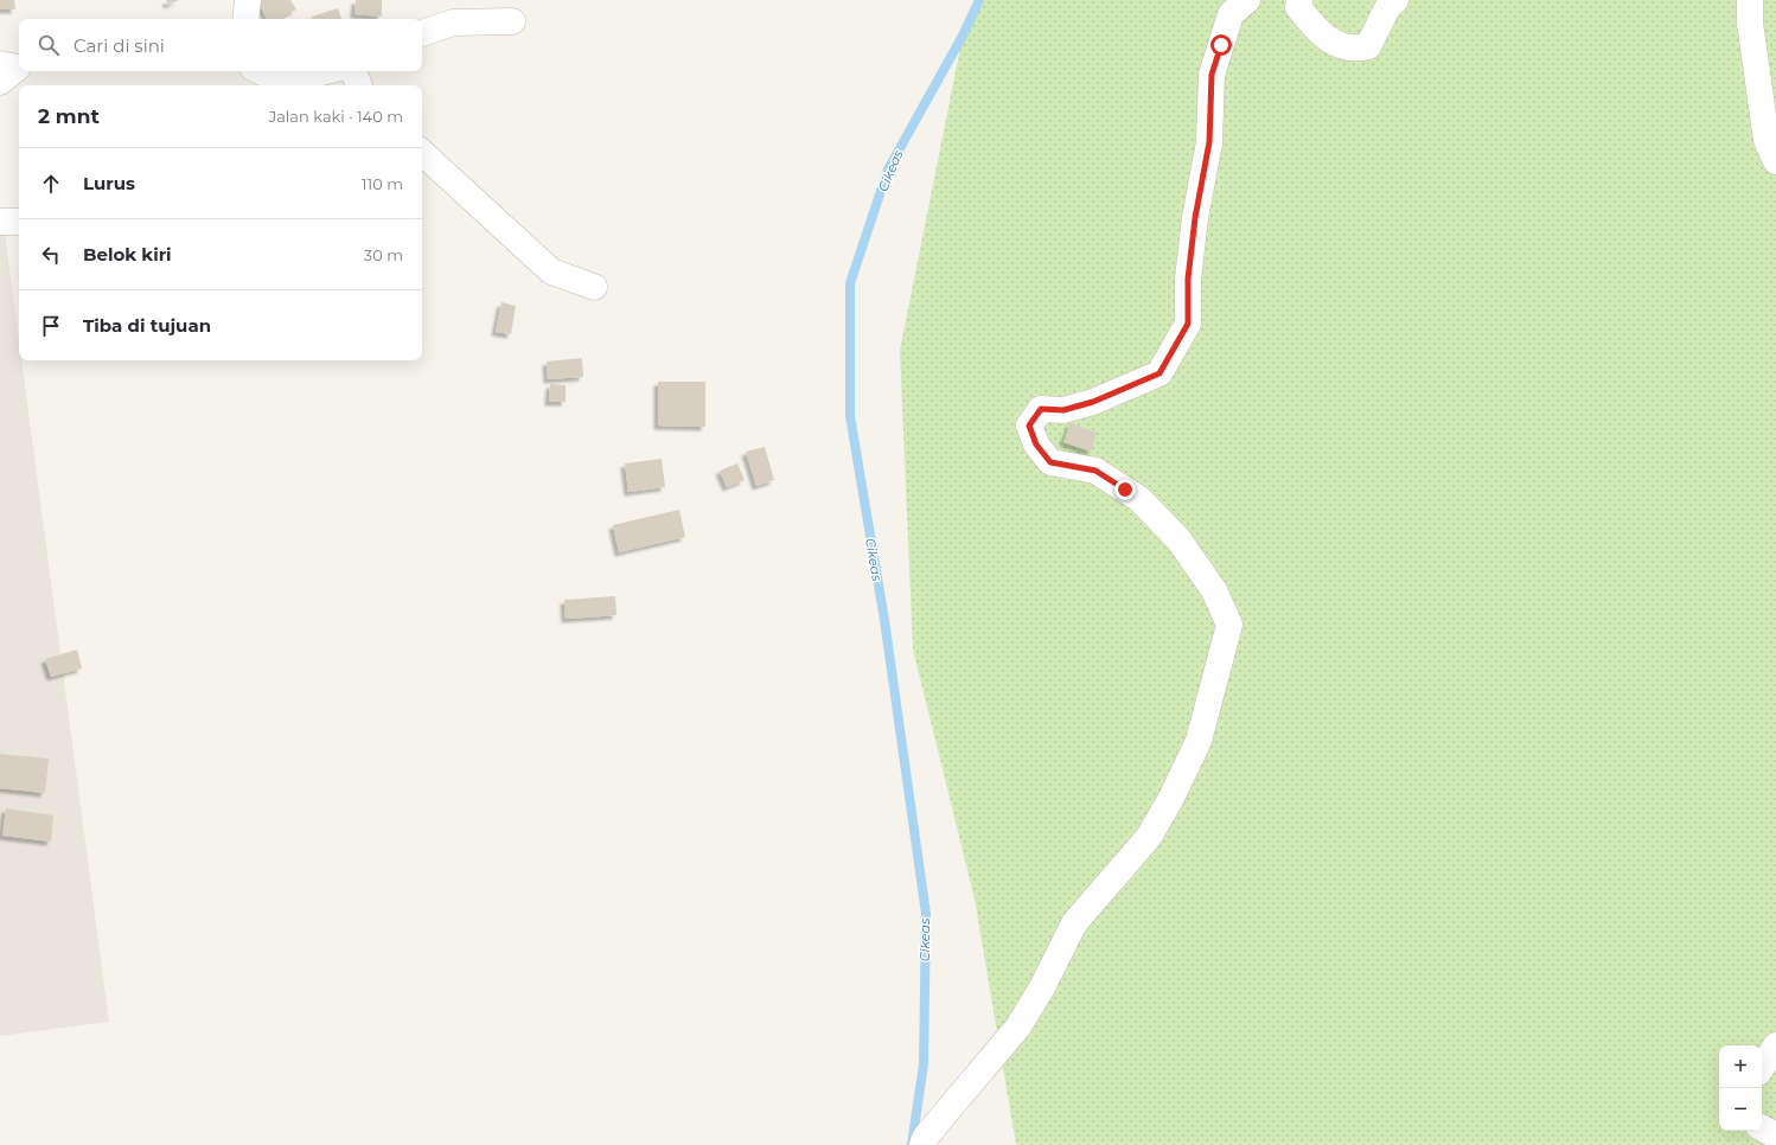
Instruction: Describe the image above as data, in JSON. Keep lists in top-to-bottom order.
{
  "water": ["Cikeas"],
  "page": {
    "search": "Cari di sini",
    "heading": ["2 mnt", "Jalan kaki · 140 m"],
    "list": [
      ["Lurus", "110 m"],
      ["Belok kiri", "30 m"],
      "Tiba di tujuan"
    ],
    "map_buttons": ["+", "−"]
  }
}
